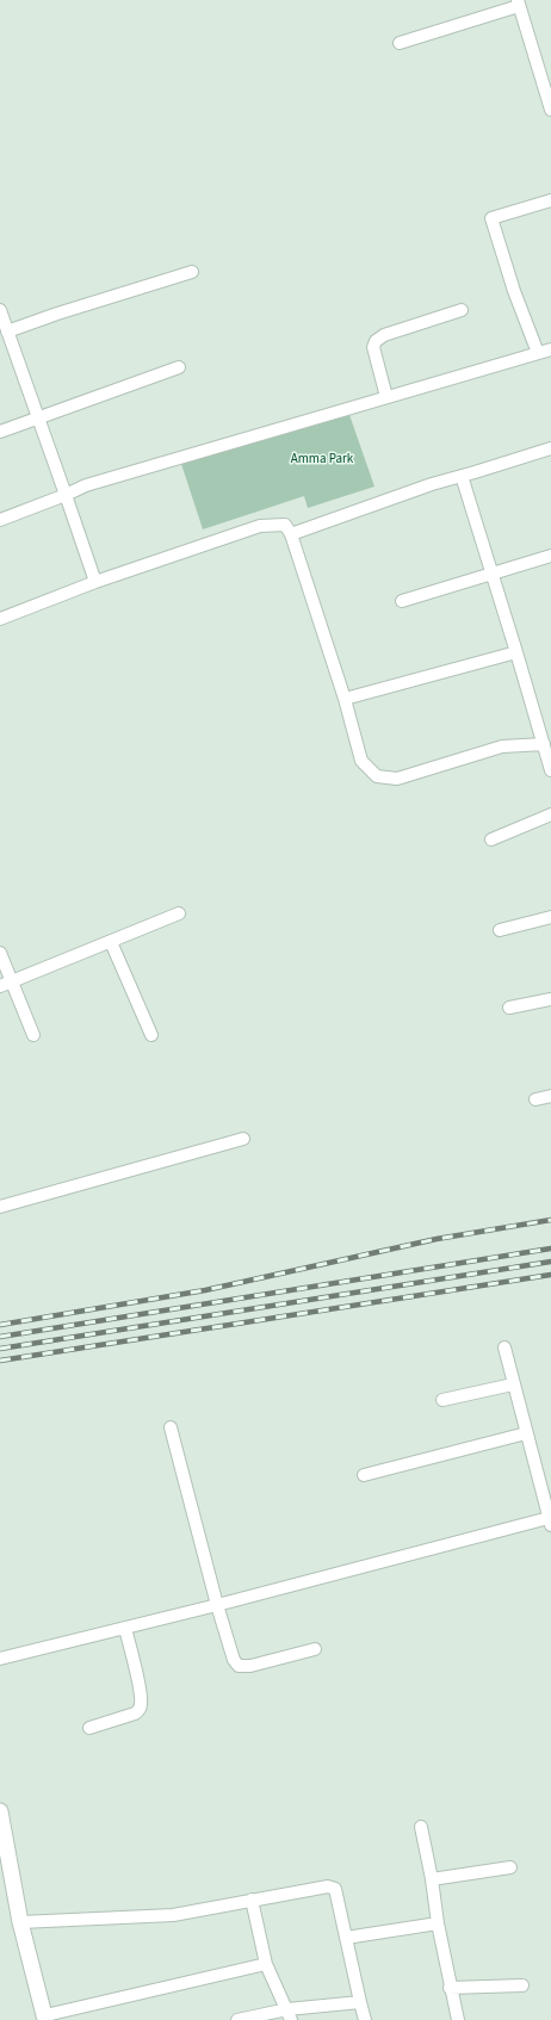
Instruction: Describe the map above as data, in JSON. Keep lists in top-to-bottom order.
{
  "parks": ["Amma Park"]
}
